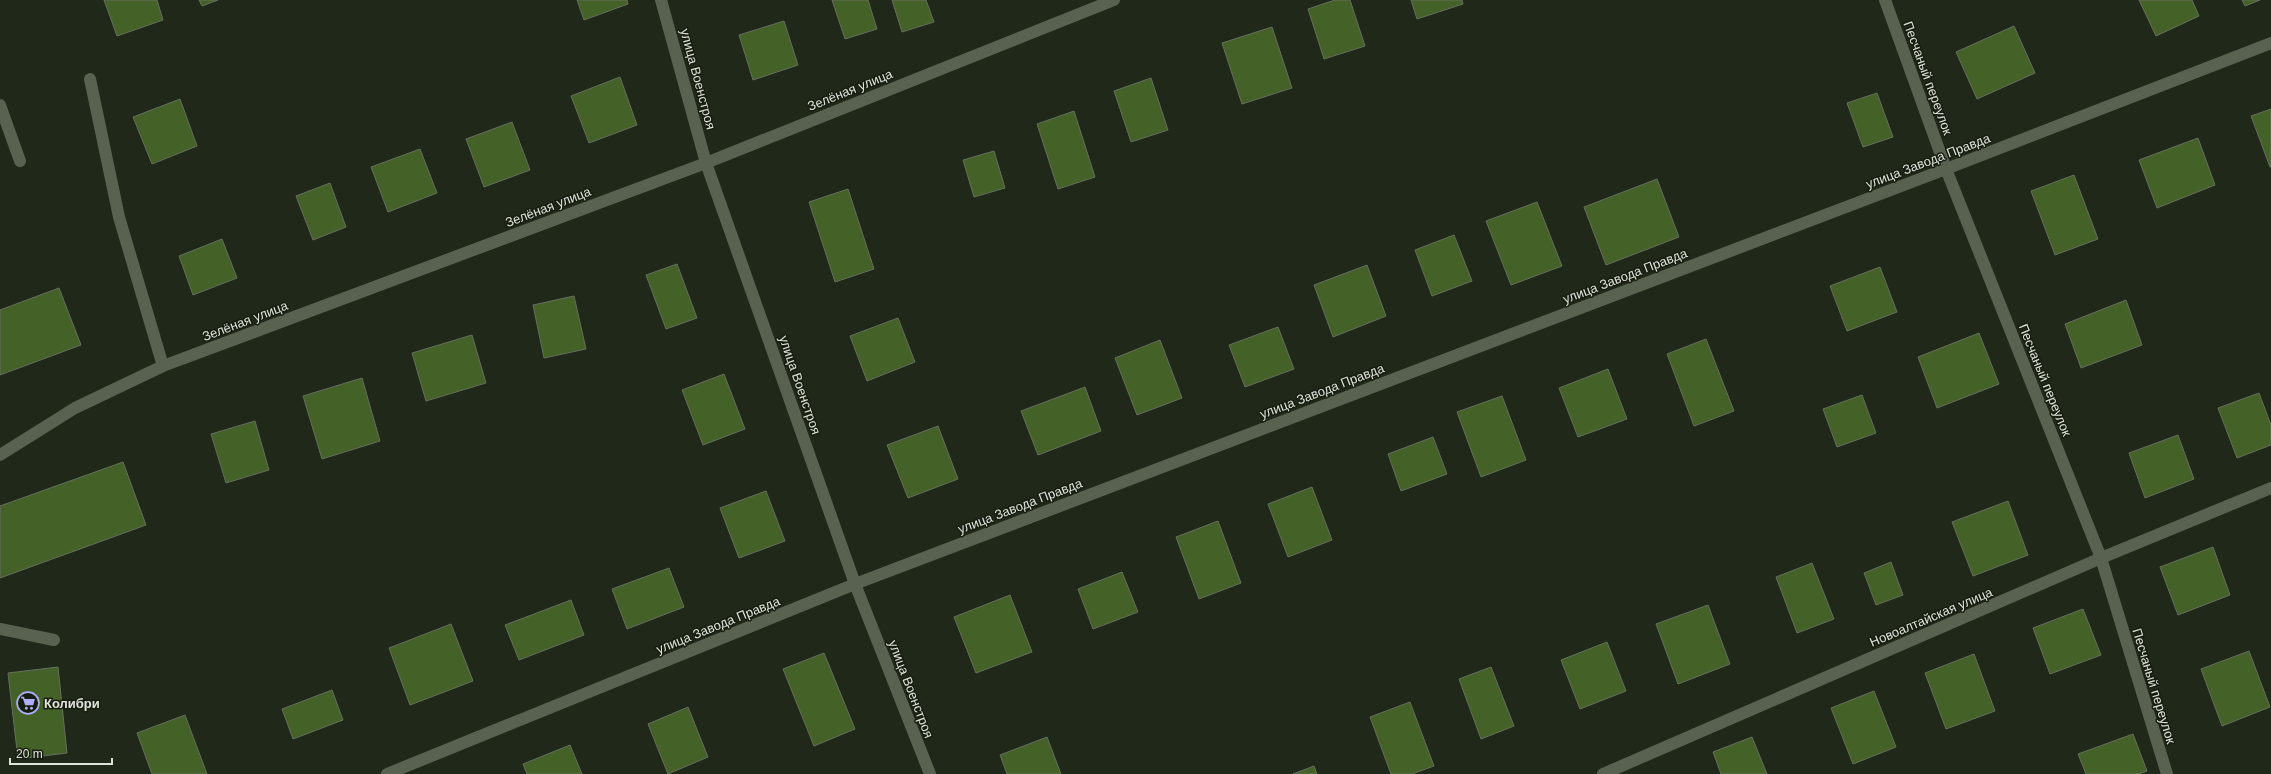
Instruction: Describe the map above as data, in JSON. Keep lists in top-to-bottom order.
{
  "streets": {
    "street": [
      "Песчаный переулок",
      "улица Военстроя",
      "Зелёная улица",
      "улица Завода Правда",
      "Новоалтайская улица"
    ]
  },
  "crossings": [
    ["Песчаный переулок", "улица Завода Правда"],
    ["Песчаный переулок", "Новоалтайская улица"],
    ["улица Военстроя", "Зелёная улица"],
    ["улица Военстроя", "улица Завода Правда"]
  ],
  "places": {
    "supermarket": ["Колибри"]
  },
  "scale_bar": "20 m"
}
